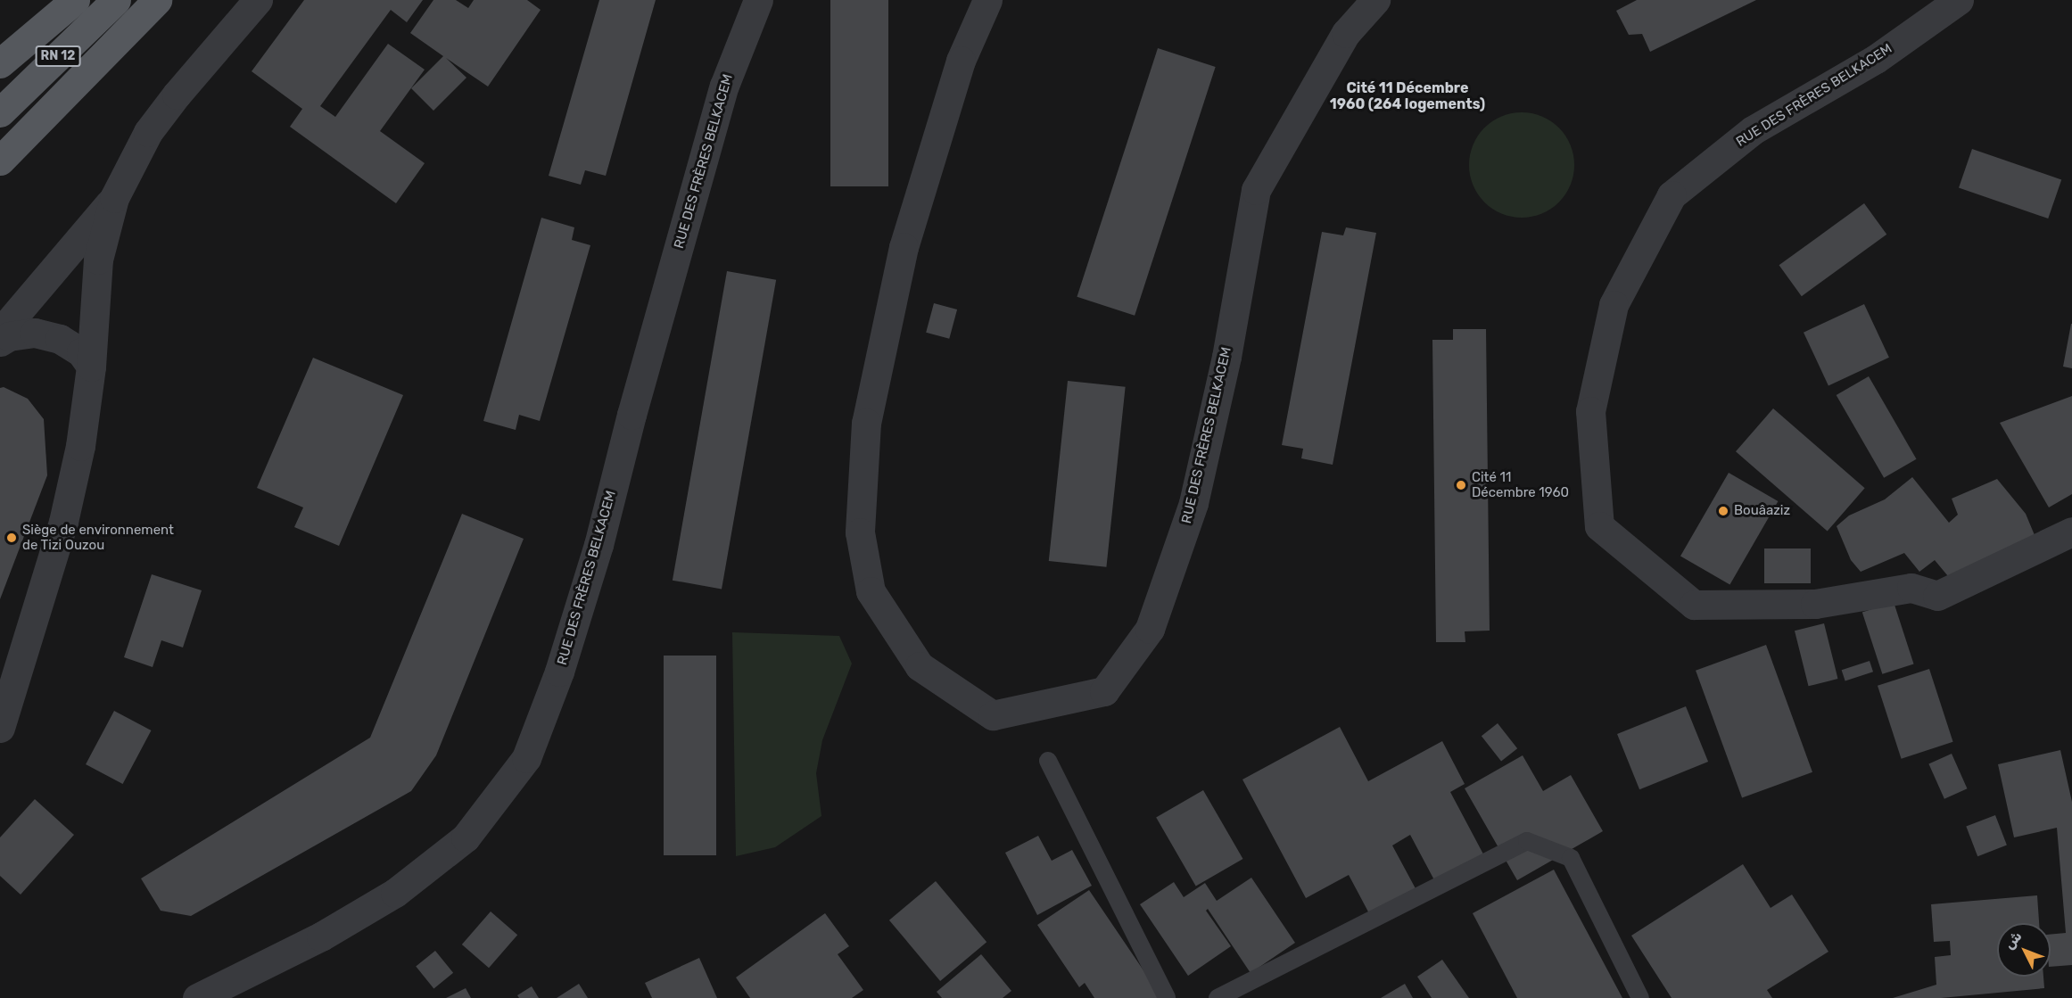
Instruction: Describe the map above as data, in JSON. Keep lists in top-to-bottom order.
{
  "streets": {
    "main road": ["RN 12"],
    "street": ["RUE DES FRÈRES BELKACEM"]
  },
  "districts": ["Cité 11 Décembre 1960 (264 logements)"],
  "places": ["Cité 11 Décembre 1960", "Bouâaziz", "Siège de environnement de Tizi Ouzou"],
  "north": "top left"
}
